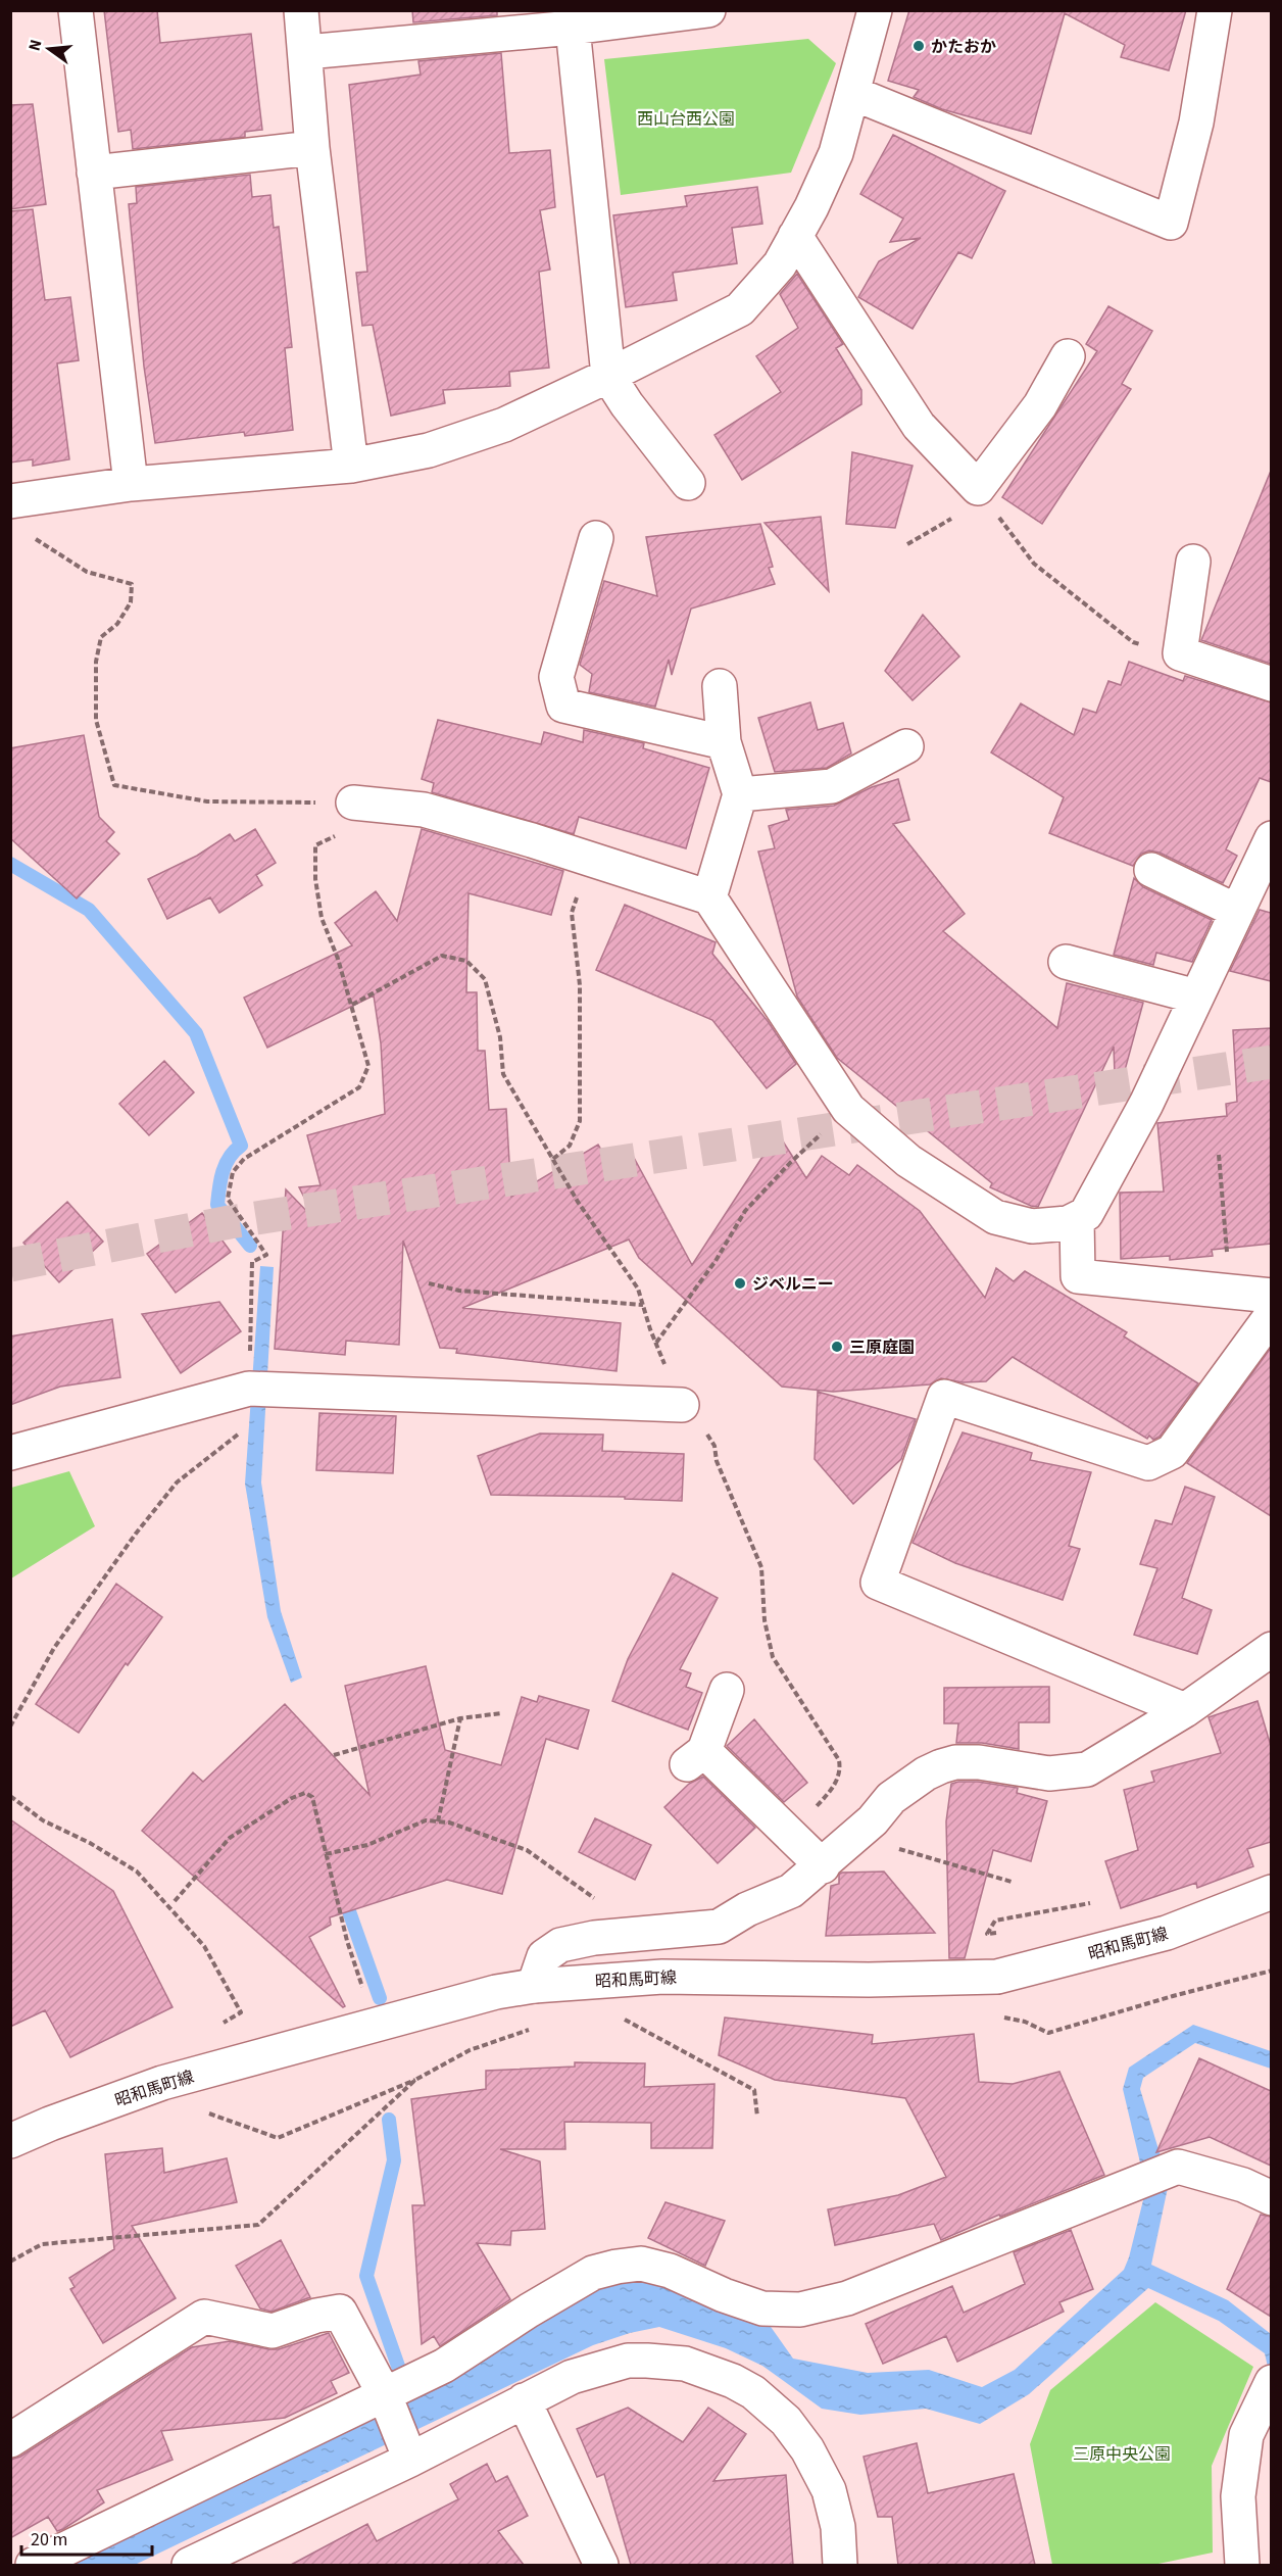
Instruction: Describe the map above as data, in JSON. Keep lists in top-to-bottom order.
{
  "streets": {
    "street": ["昭和馬町線"]
  },
  "parks": ["西山台西公園", "三原中央公園"],
  "places": ["かたおか", "ジベルニー", "三原庭園"],
  "scale_bar": "20 m",
  "north": "left"
}
